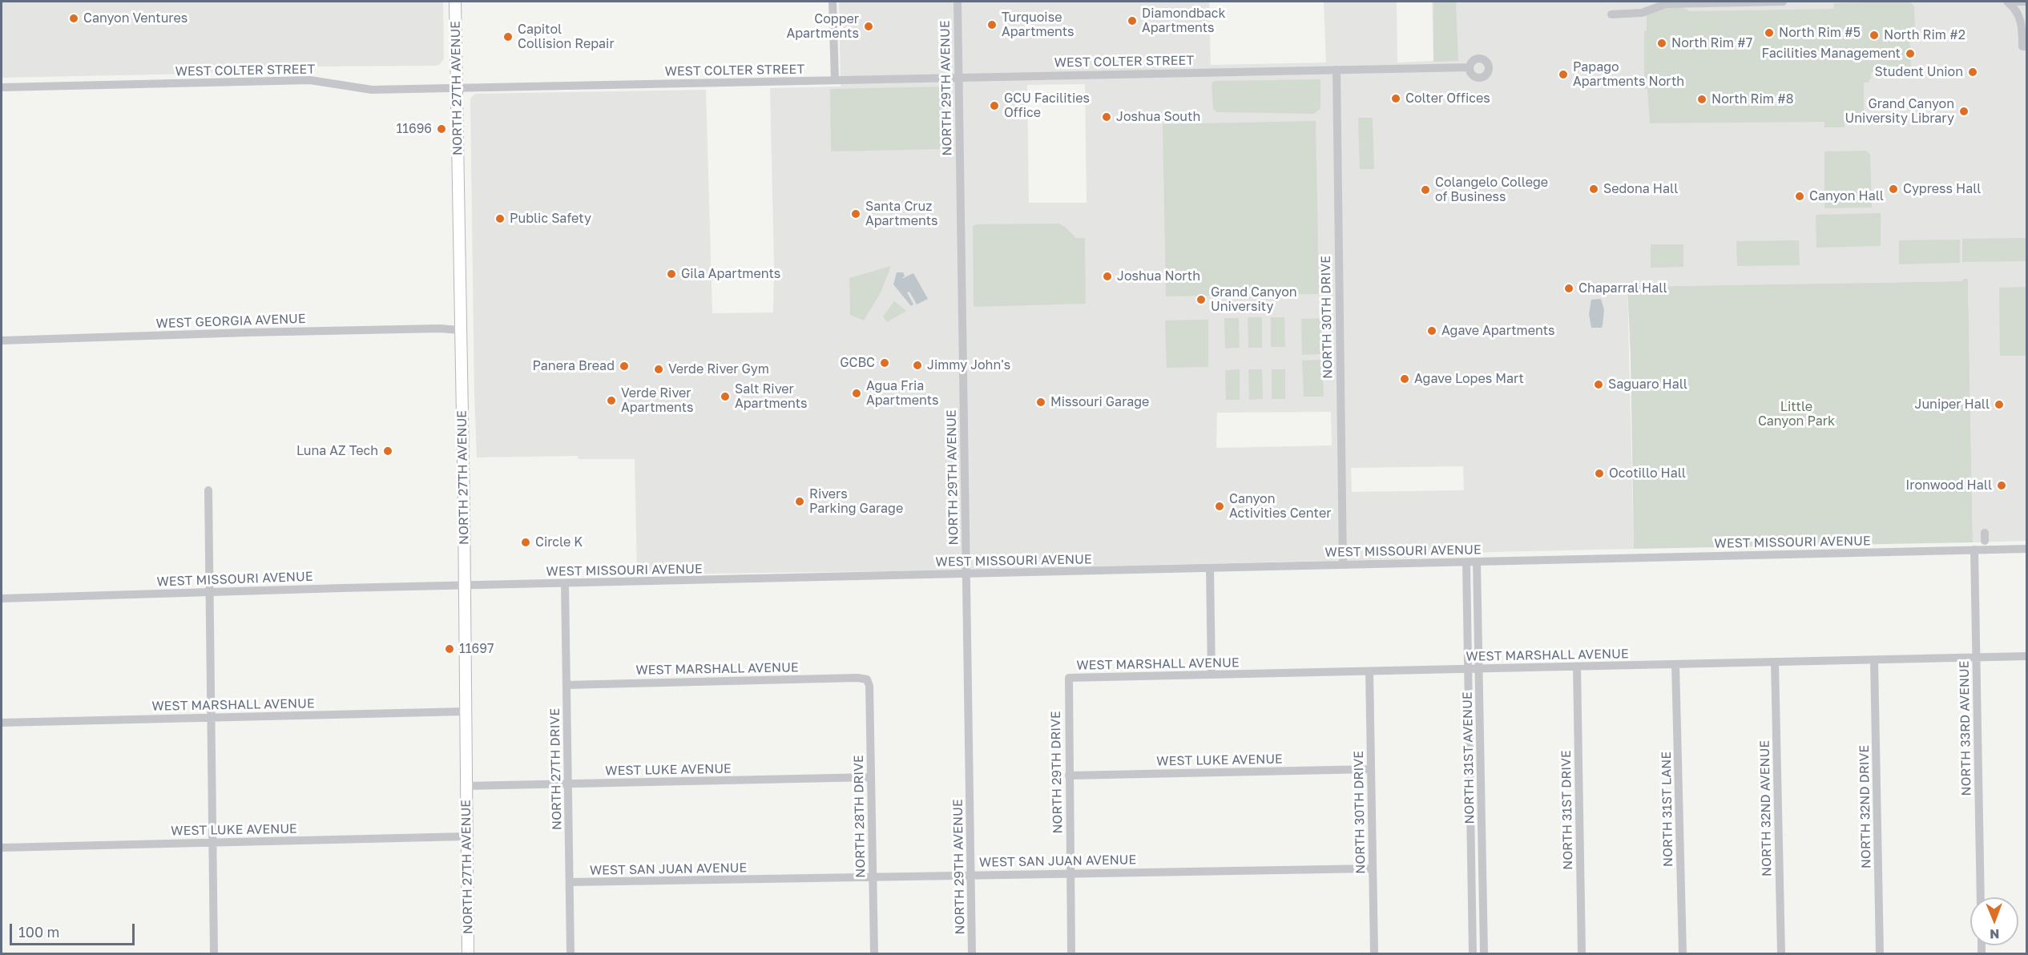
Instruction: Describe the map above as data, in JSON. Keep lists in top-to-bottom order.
{
  "streets": {
    "main road": ["NORTH 27TH AVENUE"],
    "street": [
      "WEST COLTER STREET",
      "NORTH 29TH AVENUE",
      "NORTH 30TH DRIVE",
      "WEST GEORGIA AVENUE",
      "WEST MISSOURI AVENUE",
      "WEST MARSHALL AVENUE",
      "NORTH 33RD AVENUE",
      "NORTH 31ST AVENUE",
      "WEST LUKE AVENUE",
      "NORTH 27TH DRIVE",
      "NORTH 29TH DRIVE",
      "NORTH 32ND DRIVE",
      "NORTH 32ND AVENUE",
      "NORTH 31ST LANE",
      "NORTH 31ST DRIVE",
      "NORTH 28TH DRIVE",
      "WEST SAN JUAN AVENUE"
    ]
  },
  "crossings": [
    ["WEST COLTER STREET", "NORTH 27TH AVENUE"],
    ["WEST COLTER STREET", "NORTH 29TH AVENUE"],
    ["WEST COLTER STREET", "NORTH 30TH DRIVE"],
    ["NORTH 27TH AVENUE", "WEST GEORGIA AVENUE"],
    ["NORTH 27TH AVENUE", "WEST MISSOURI AVENUE"],
    ["NORTH 27TH AVENUE", "WEST MARSHALL AVENUE"],
    ["NORTH 27TH AVENUE", "WEST LUKE AVENUE"],
    ["NORTH 29TH AVENUE", "WEST MISSOURI AVENUE"],
    ["NORTH 29TH AVENUE", "WEST SAN JUAN AVENUE"],
    ["NORTH 30TH DRIVE", "WEST MISSOURI AVENUE"],
    ["NORTH 30TH DRIVE", "WEST MARSHALL AVENUE"],
    ["NORTH 30TH DRIVE", "WEST LUKE AVENUE"],
    ["NORTH 30TH DRIVE", "WEST SAN JUAN AVENUE"],
    ["WEST MISSOURI AVENUE", "NORTH 33RD AVENUE"],
    ["WEST MISSOURI AVENUE", "NORTH 31ST AVENUE"],
    ["WEST MISSOURI AVENUE", "NORTH 27TH DRIVE"],
    ["WEST MARSHALL AVENUE", "NORTH 33RD AVENUE"],
    ["WEST MARSHALL AVENUE", "NORTH 31ST AVENUE"],
    ["WEST MARSHALL AVENUE", "NORTH 27TH DRIVE"],
    ["WEST MARSHALL AVENUE", "NORTH 29TH DRIVE"],
    ["WEST MARSHALL AVENUE", "NORTH 32ND DRIVE"],
    ["WEST MARSHALL AVENUE", "NORTH 32ND AVENUE"],
    ["WEST MARSHALL AVENUE", "NORTH 31ST LANE"],
    ["WEST MARSHALL AVENUE", "NORTH 31ST DRIVE"],
    ["WEST MARSHALL AVENUE", "NORTH 28TH DRIVE"],
    ["WEST LUKE AVENUE", "NORTH 27TH DRIVE"],
    ["WEST LUKE AVENUE", "NORTH 29TH DRIVE"],
    ["WEST LUKE AVENUE", "NORTH 28TH DRIVE"],
    ["NORTH 27TH DRIVE", "WEST SAN JUAN AVENUE"],
    ["NORTH 29TH DRIVE", "WEST SAN JUAN AVENUE"],
    ["NORTH 28TH DRIVE", "WEST SAN JUAN AVENUE"]
  ],
  "parks": ["Little Canyon Park"],
  "places": [
    "Canyon Ventures",
    "Diamondback Apartments",
    "Turquoise Apartments",
    "Copper Apartments",
    "North Rim #5",
    "North Rim #2",
    "Capitol Collision Repair",
    "North Rim #7",
    "Facilities Management",
    "Student Union",
    "Papago Apartments North",
    "Colter Offices",
    "North Rim #8",
    "GCU Facilities Office",
    "Grand Canyon University Library",
    "Joshua South",
    "11696",
    "Sedona Hall",
    "Cypress Hall",
    "Colangelo College of Business",
    "Canyon Hall",
    "Santa Cruz Apartments",
    "Public Safety",
    "Gila Apartments",
    "Joshua North",
    "Chaparral Hall",
    "Grand Canyon University",
    "Agave Apartments",
    "GCBC",
    "Jimmy John's",
    "Panera Bread",
    "Verde River Gym",
    "Agave Lopes Mart",
    "Saguaro Hall",
    "Agua Fria Apartments",
    "Salt River Apartments",
    "Verde River Apartments",
    "Missouri Garage",
    "Juniper Hall",
    "Luna AZ Tech",
    "Ocotillo Hall",
    "Ironwood Hall",
    "Rivers Parking Garage",
    "Canyon Activities Center",
    "Circle K",
    "11697"
  ],
  "scale_bar": "100 m",
  "north": "bottom"
}
